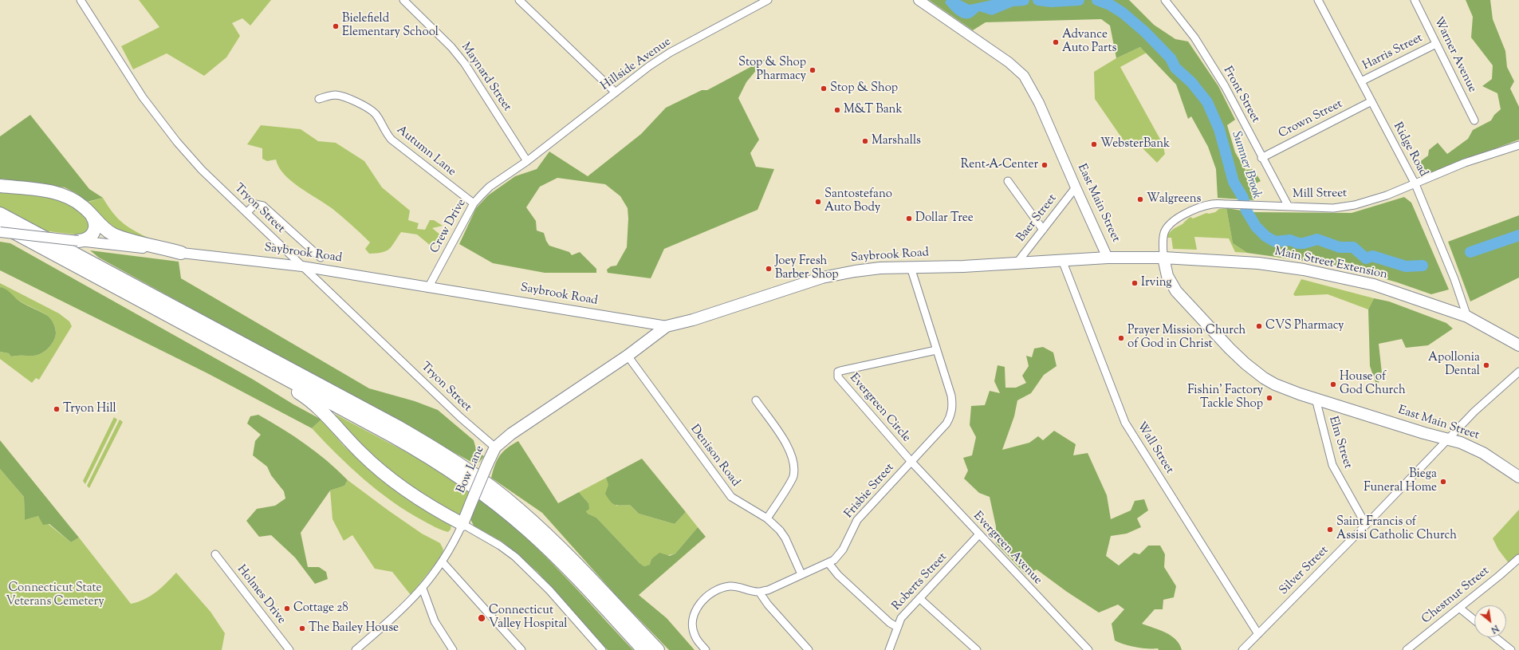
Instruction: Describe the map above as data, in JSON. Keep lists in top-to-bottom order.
{
  "streets": {
    "main road": [
      "East Main Street",
      "Saybrook Road",
      "Main Street Extension",
      "Bow Lane"
    ],
    "street": [
      "Harris Street",
      "Warner Avenue",
      "Hillside Avenue",
      "Maynard Street",
      "Front Street",
      "Crown Street",
      "Ridge Road",
      "Autumn Lane",
      "Mill Street",
      "Tryon Street",
      "Baer Street",
      "Crew Drive",
      "Evergreen Circle",
      "Elm Street",
      "Wall Street",
      "Denison Road",
      "Frisbie Street",
      "Evergreen Avenue",
      "Silver Street",
      "Roberts Street",
      "Holmes Drive",
      "Chestnut Street"
    ]
  },
  "crossings": [
    ["Harris Street", "Warner Avenue"],
    ["Harris Street", "Ridge Road"],
    ["Hillside Avenue", "Maynard Street"],
    ["Hillside Avenue", "Crew Drive"],
    ["Maynard Street", "Crew Drive"],
    ["Front Street", "Crown Street"],
    ["Front Street", "Mill Street"],
    ["Crown Street", "Ridge Road"],
    ["Ridge Road", "Mill Street"],
    ["Ridge Road", "Main Street Extension"],
    ["Autumn Lane", "Crew Drive"],
    ["Mill Street", "East Main Street"],
    ["Mill Street", "Main Street Extension"],
    ["East Main Street", "Baer Street"],
    ["East Main Street", "Saybrook Road"],
    ["East Main Street", "Main Street Extension"],
    ["East Main Street", "Elm Street"],
    ["East Main Street", "Silver Street"],
    ["Tryon Street", "Saybrook Road"],
    ["Tryon Street", "Bow Lane"],
    ["Baer Street", "Saybrook Road"],
    ["Crew Drive", "Saybrook Road"],
    ["Saybrook Road", "Wall Street"],
    ["Saybrook Road", "Bow Lane"],
    ["Saybrook Road", "Frisbie Street"],
    ["Evergreen Circle", "Frisbie Street"],
    ["Evergreen Circle", "Evergreen Avenue"],
    ["Elm Street", "Silver Street"],
    ["Wall Street", "Silver Street"],
    ["Denison Road", "Bow Lane"],
    ["Denison Road", "Frisbie Street"],
    ["Frisbie Street", "Evergreen Avenue"],
    ["Evergreen Avenue", "Roberts Street"]
  ],
  "water": ["Sumner Brook"],
  "parks": ["Connecticut State Veterans Cemetery"],
  "places": [
    "Bielefield Elementary School",
    "Advance Auto Parts",
    "Stop & Shop Pharmacy",
    "Stop & Shop",
    "M&T Bank",
    "Marshalls",
    "WebsterBank",
    "Rent-A-Center",
    "Walgreens",
    "Santostefano Auto Body",
    "Dollar Tree",
    "Joey Fresh Barber Shop",
    "Irving",
    "CVS Pharmacy",
    "Prayer Mission Church of God in Christ",
    "Apollonia Dental",
    "House of God Church",
    "Fishin’ Factory Tackle Shop",
    "Tryon Hill",
    "Biega Funeral Home",
    "Saint Francis of Assisi Catholic Church",
    "Cottage 28",
    "Connecticut Valley Hospital",
    "The Bailey House"
  ],
  "north": "bottom right"
}
